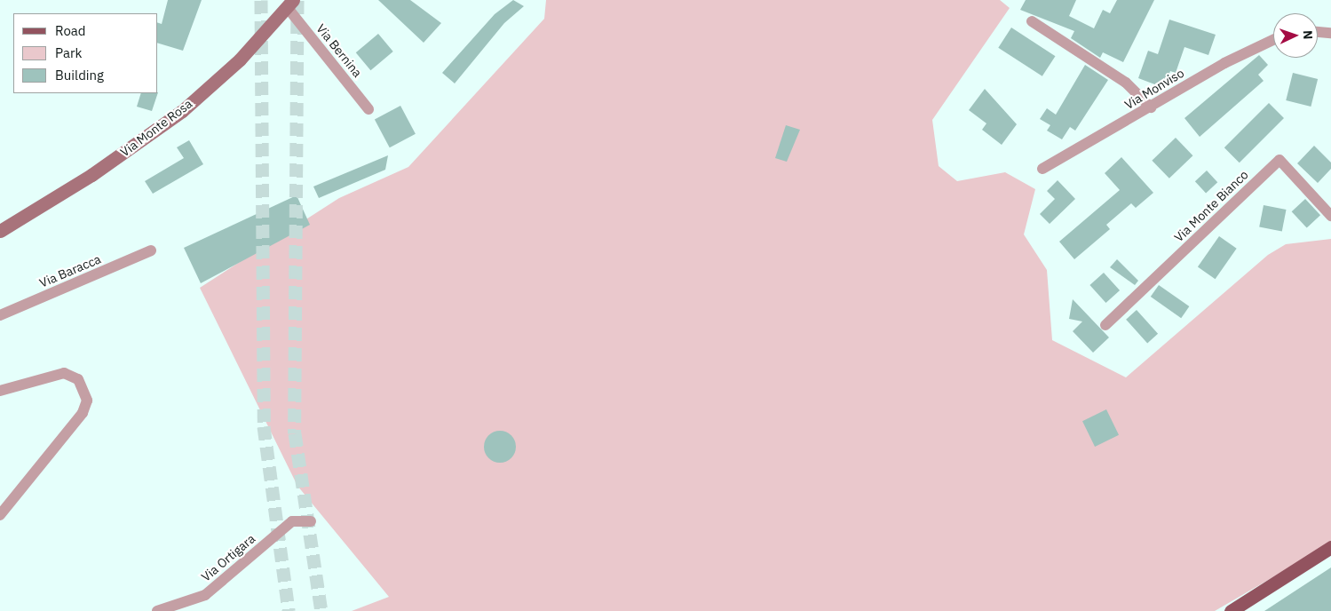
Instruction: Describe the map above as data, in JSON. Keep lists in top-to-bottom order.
{
  "streets": {
    "street": [
      "Via Bernina",
      "Via Monviso",
      "Via Monte Rosa",
      "Via Monte Bianco",
      "Via Baracca",
      "Via Ortigara"
    ]
  },
  "crossings": [
    ["Via Bernina", "Via Monte Rosa"]
  ],
  "legend": ["Road", "Park", "Building"],
  "north": "right"
}
